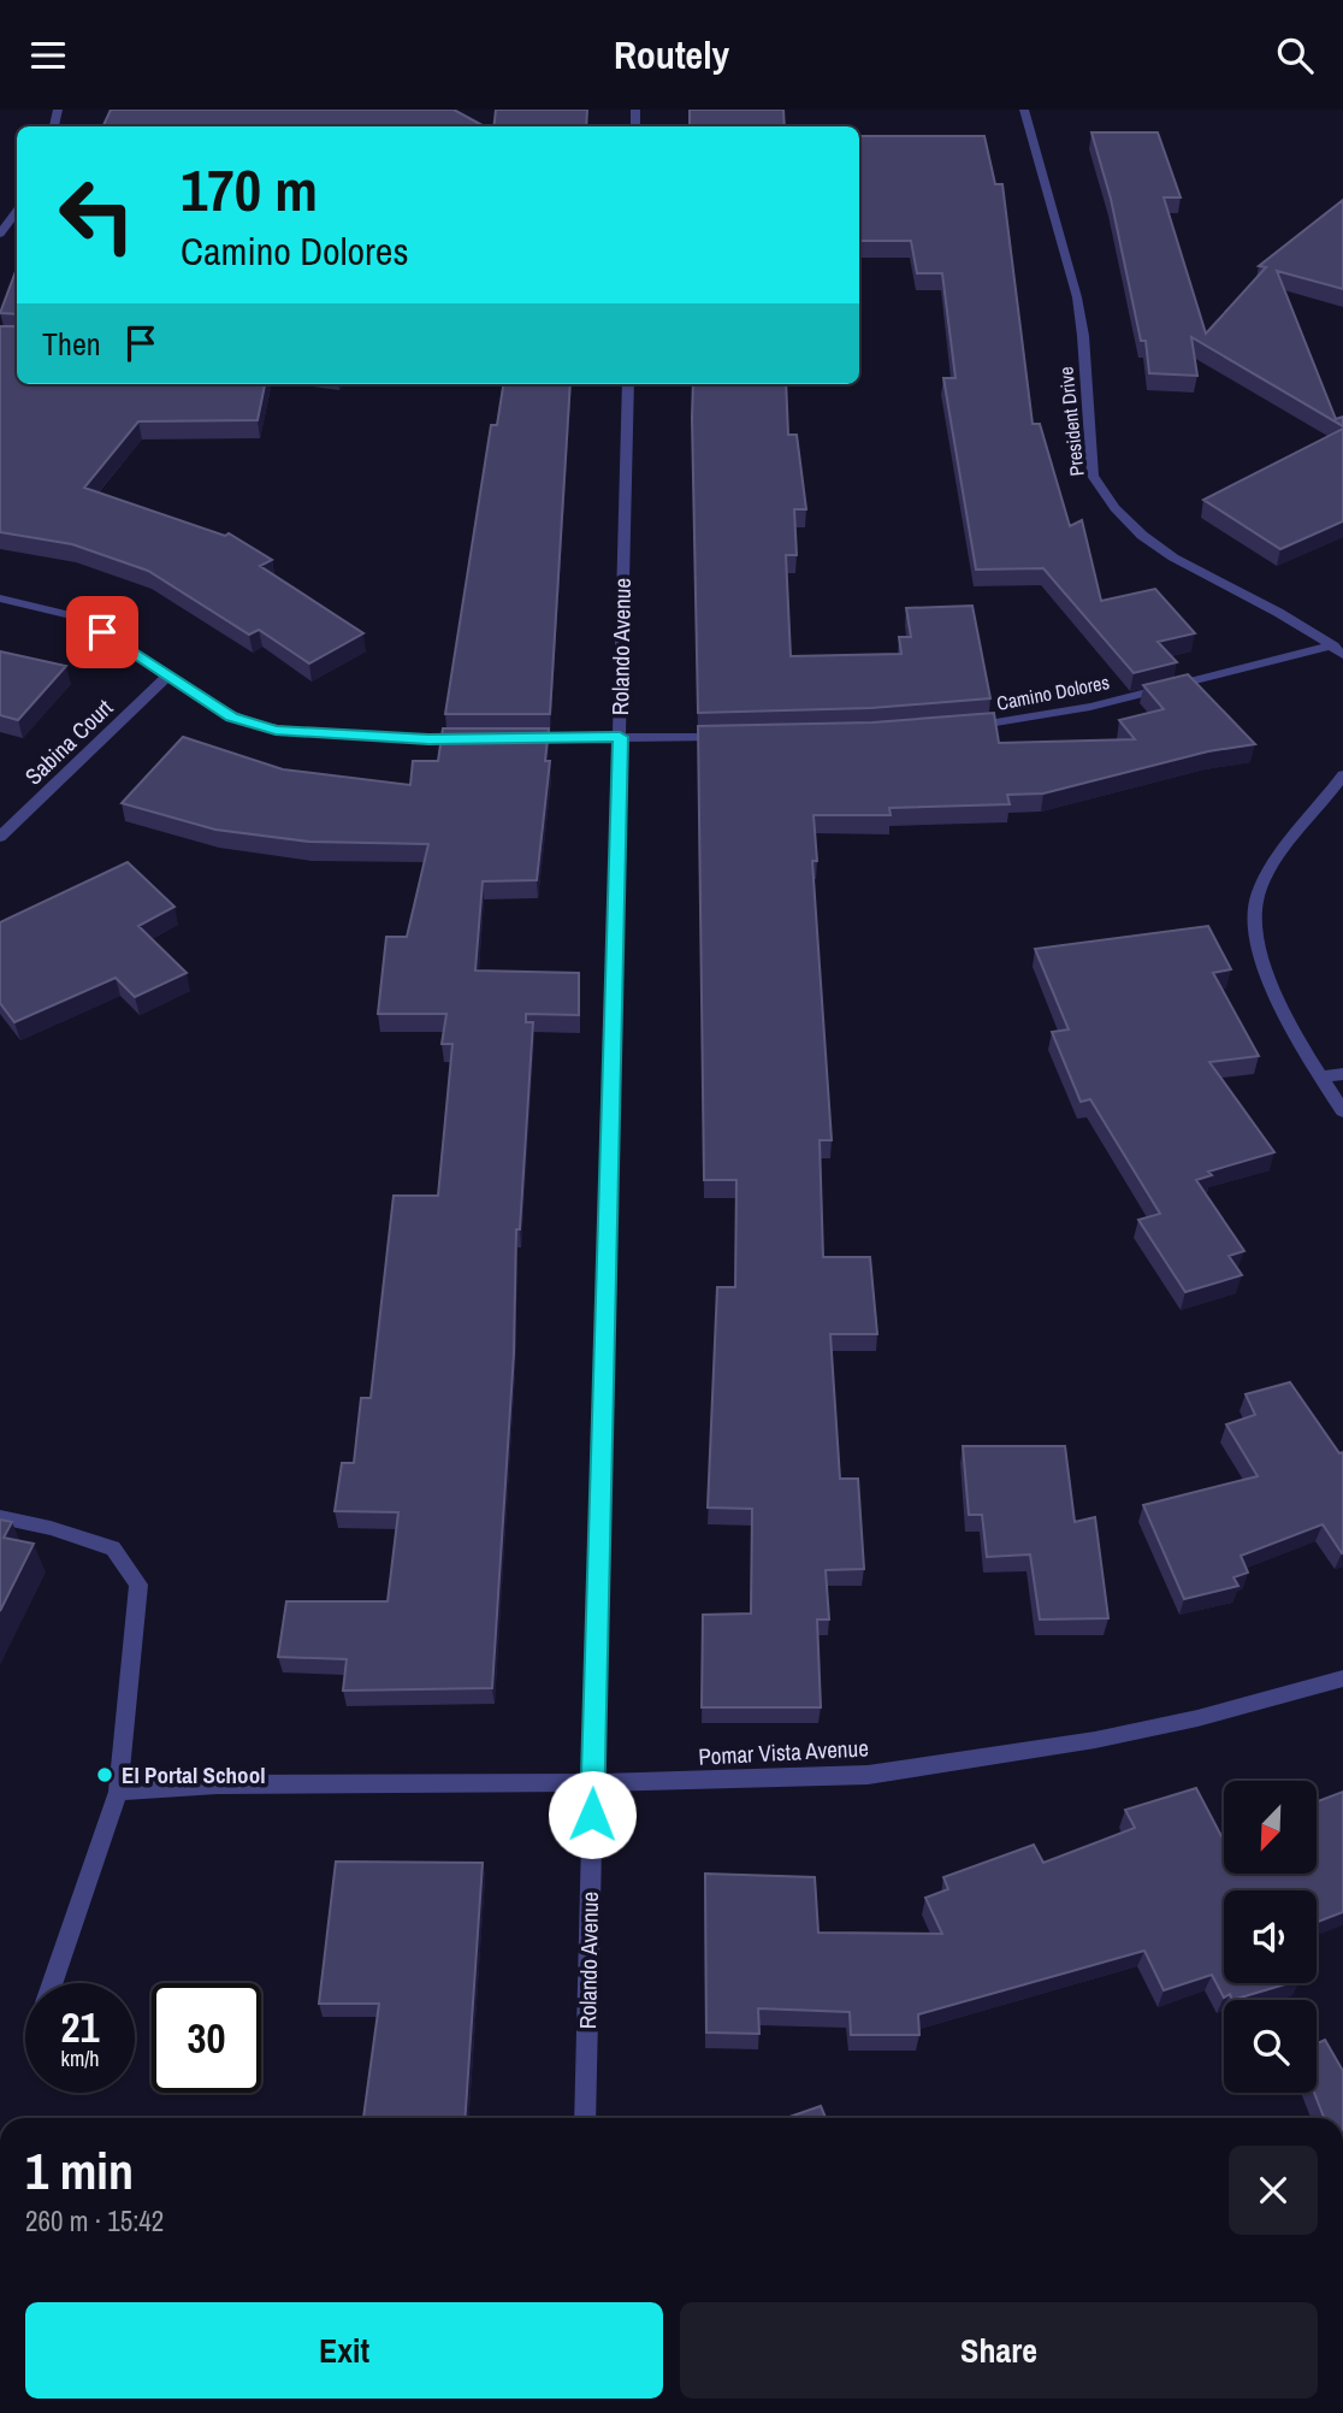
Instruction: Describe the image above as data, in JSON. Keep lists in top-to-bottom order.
{
  "streets": {
    "street": [
      "President Drive",
      "Rolando Avenue",
      "Camino Dolores",
      "Sabina Court",
      "Pomar Vista Avenue"
    ]
  },
  "crossings": [
    ["President Drive", "Camino Dolores"],
    ["Rolando Avenue", "Pomar Vista Avenue"]
  ],
  "places": ["El Portal School"],
  "north": "bottom left",
  "page": {
    "header": "Routely",
    "turn": ["170 m", "Camino Dolores"],
    "then": "Then",
    "speed": "21 km/h",
    "limit": "30",
    "heading": ["1 min", "260 m · 15:42"],
    "buttons": ["Exit", "Share"]
  }
}
